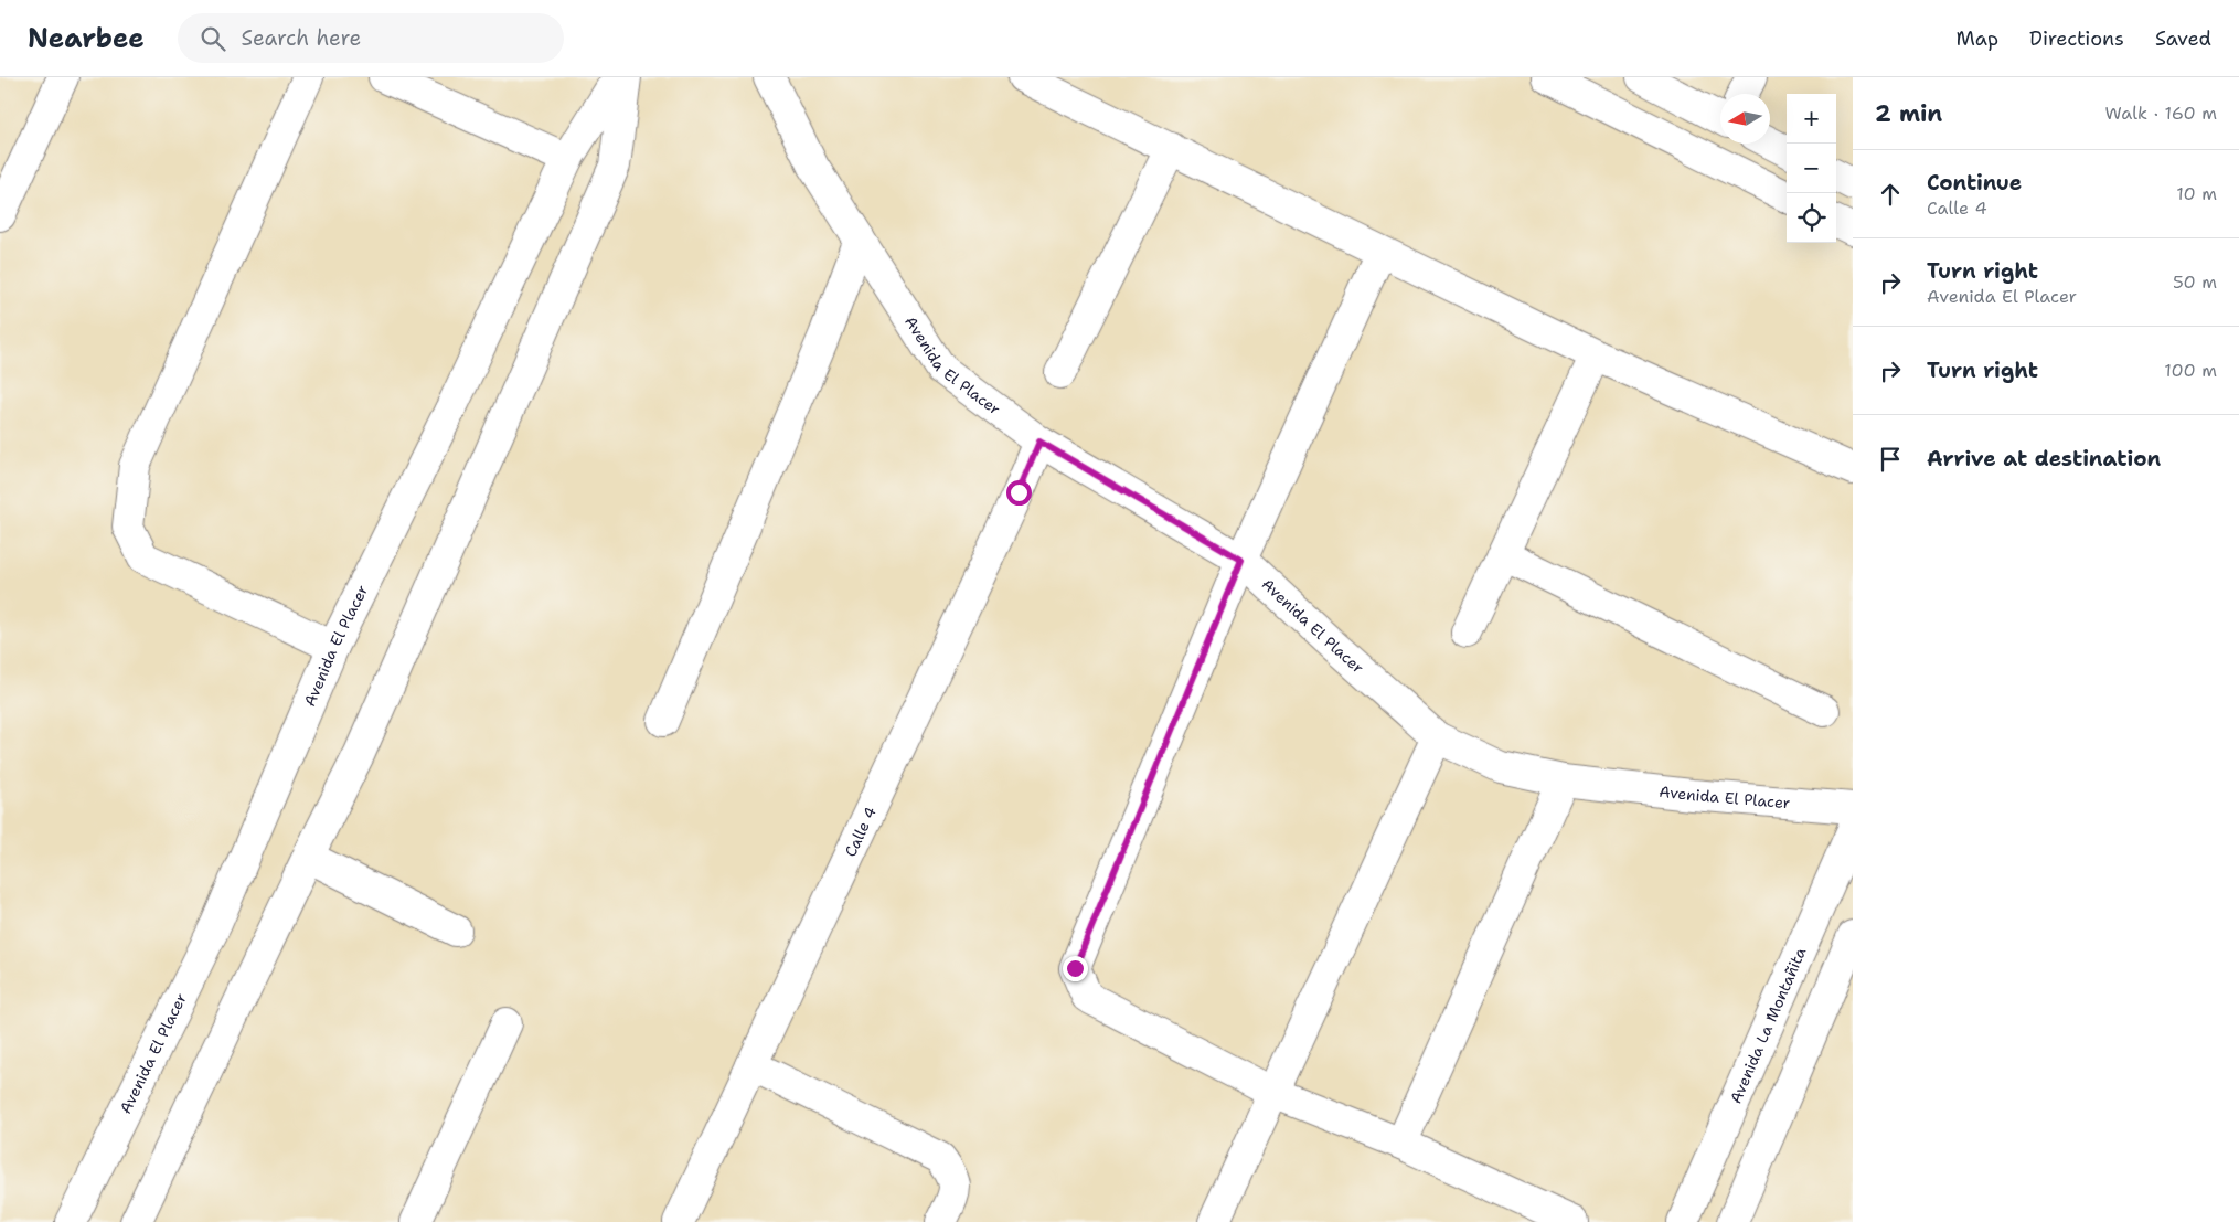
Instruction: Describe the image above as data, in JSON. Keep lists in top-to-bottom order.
{
  "streets": {
    "street": ["Avenida El Placer", "Calle 4", "Avenida La Montañita"]
  },
  "crossings": [
    ["Avenida El Placer", "Calle 4"]
  ],
  "north": "left",
  "page": {
    "header": "Nearbee",
    "search": "Search here",
    "nav": ["Map", "Directions", "Saved"],
    "heading": ["2 min", "Walk · 160 m"],
    "map_buttons": ["+", "−"],
    "list": [
      ["Continue", "Calle 4", "10 m"],
      ["Turn right", "Avenida El Placer", "50 m"],
      ["Turn right", "100 m"],
      "Arrive at destination"
    ]
  }
}
